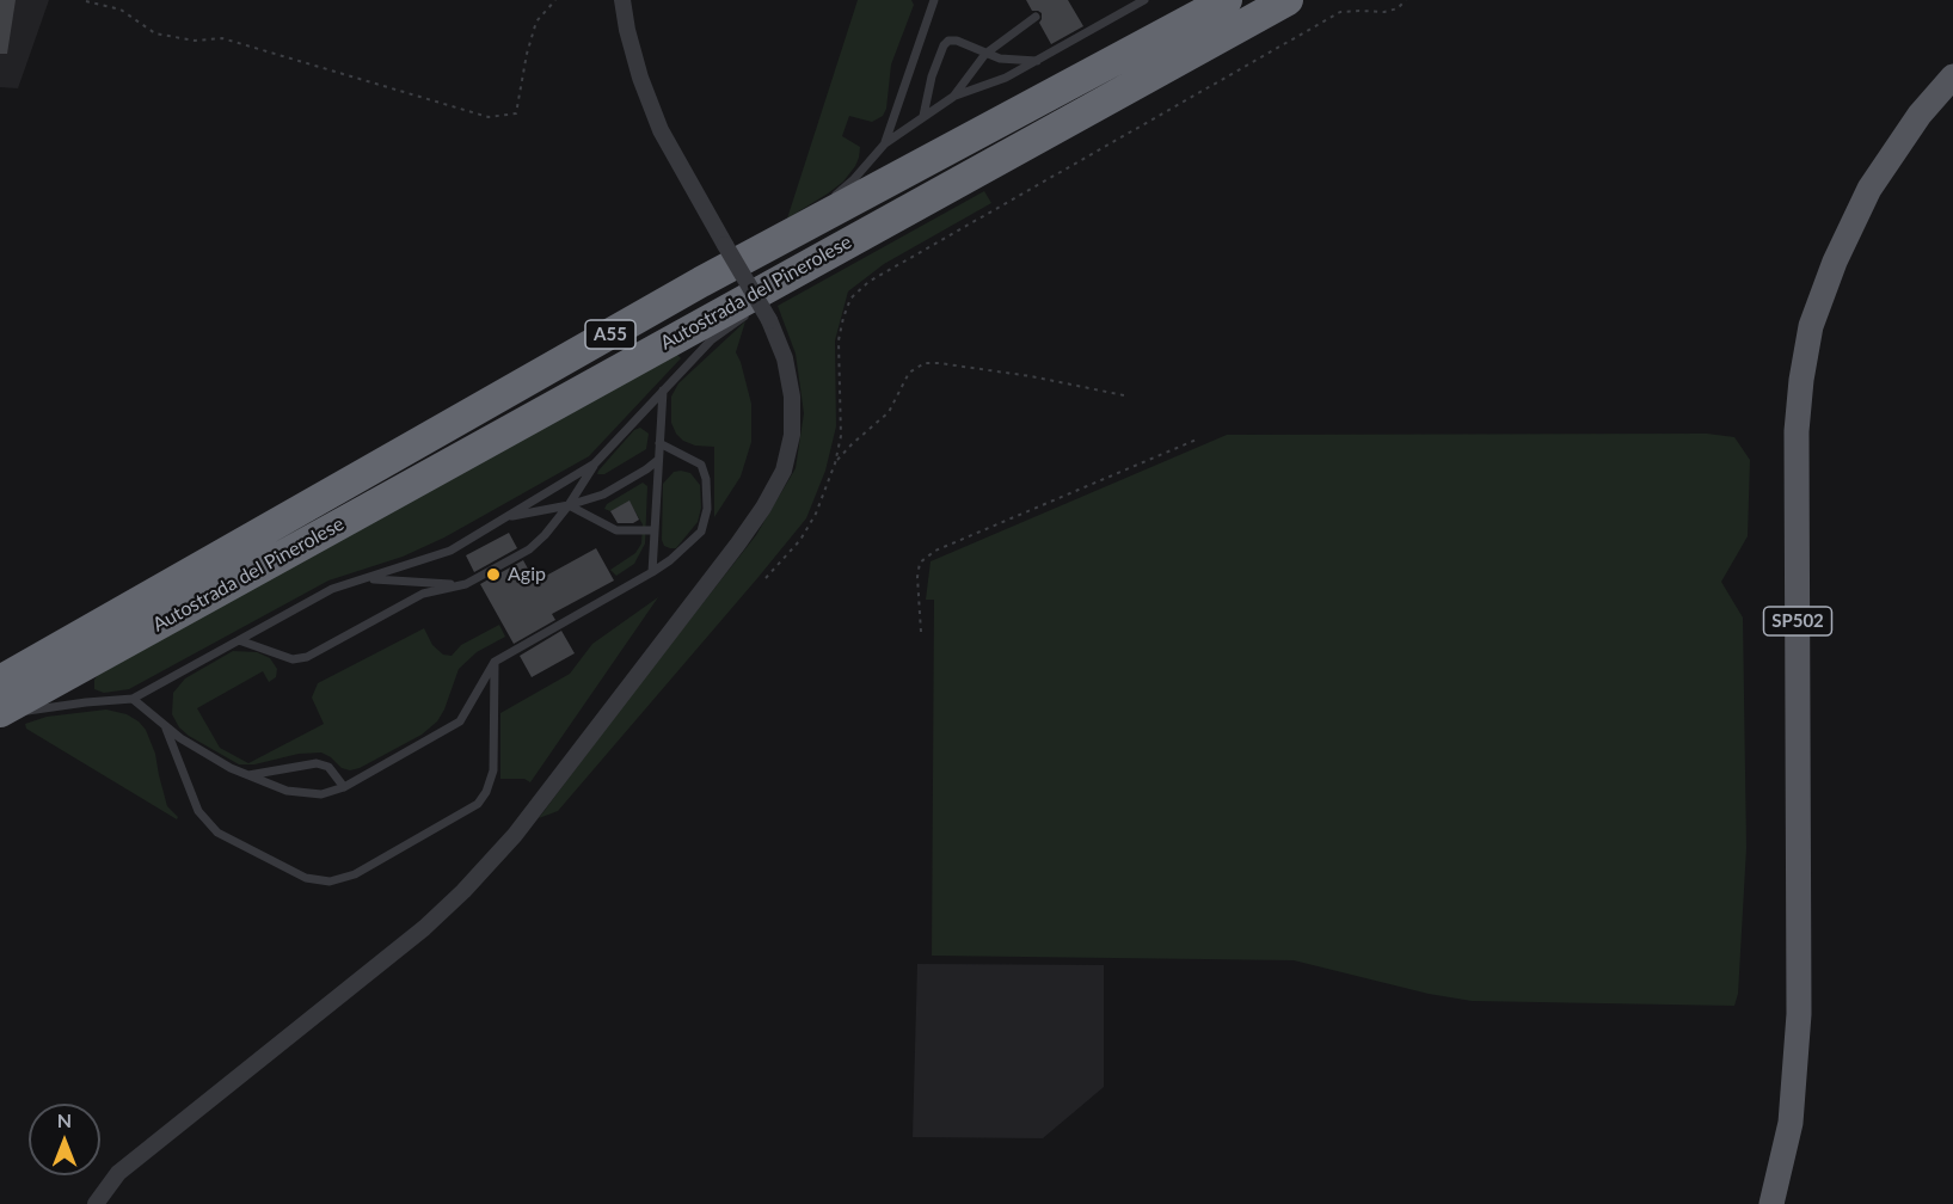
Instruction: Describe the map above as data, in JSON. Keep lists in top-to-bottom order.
{
  "streets": {
    "highway": ["Autostrada del Pinerolese", "A55"],
    "main road": ["SP502"]
  },
  "places": ["Agip"],
  "north": "top"
}
